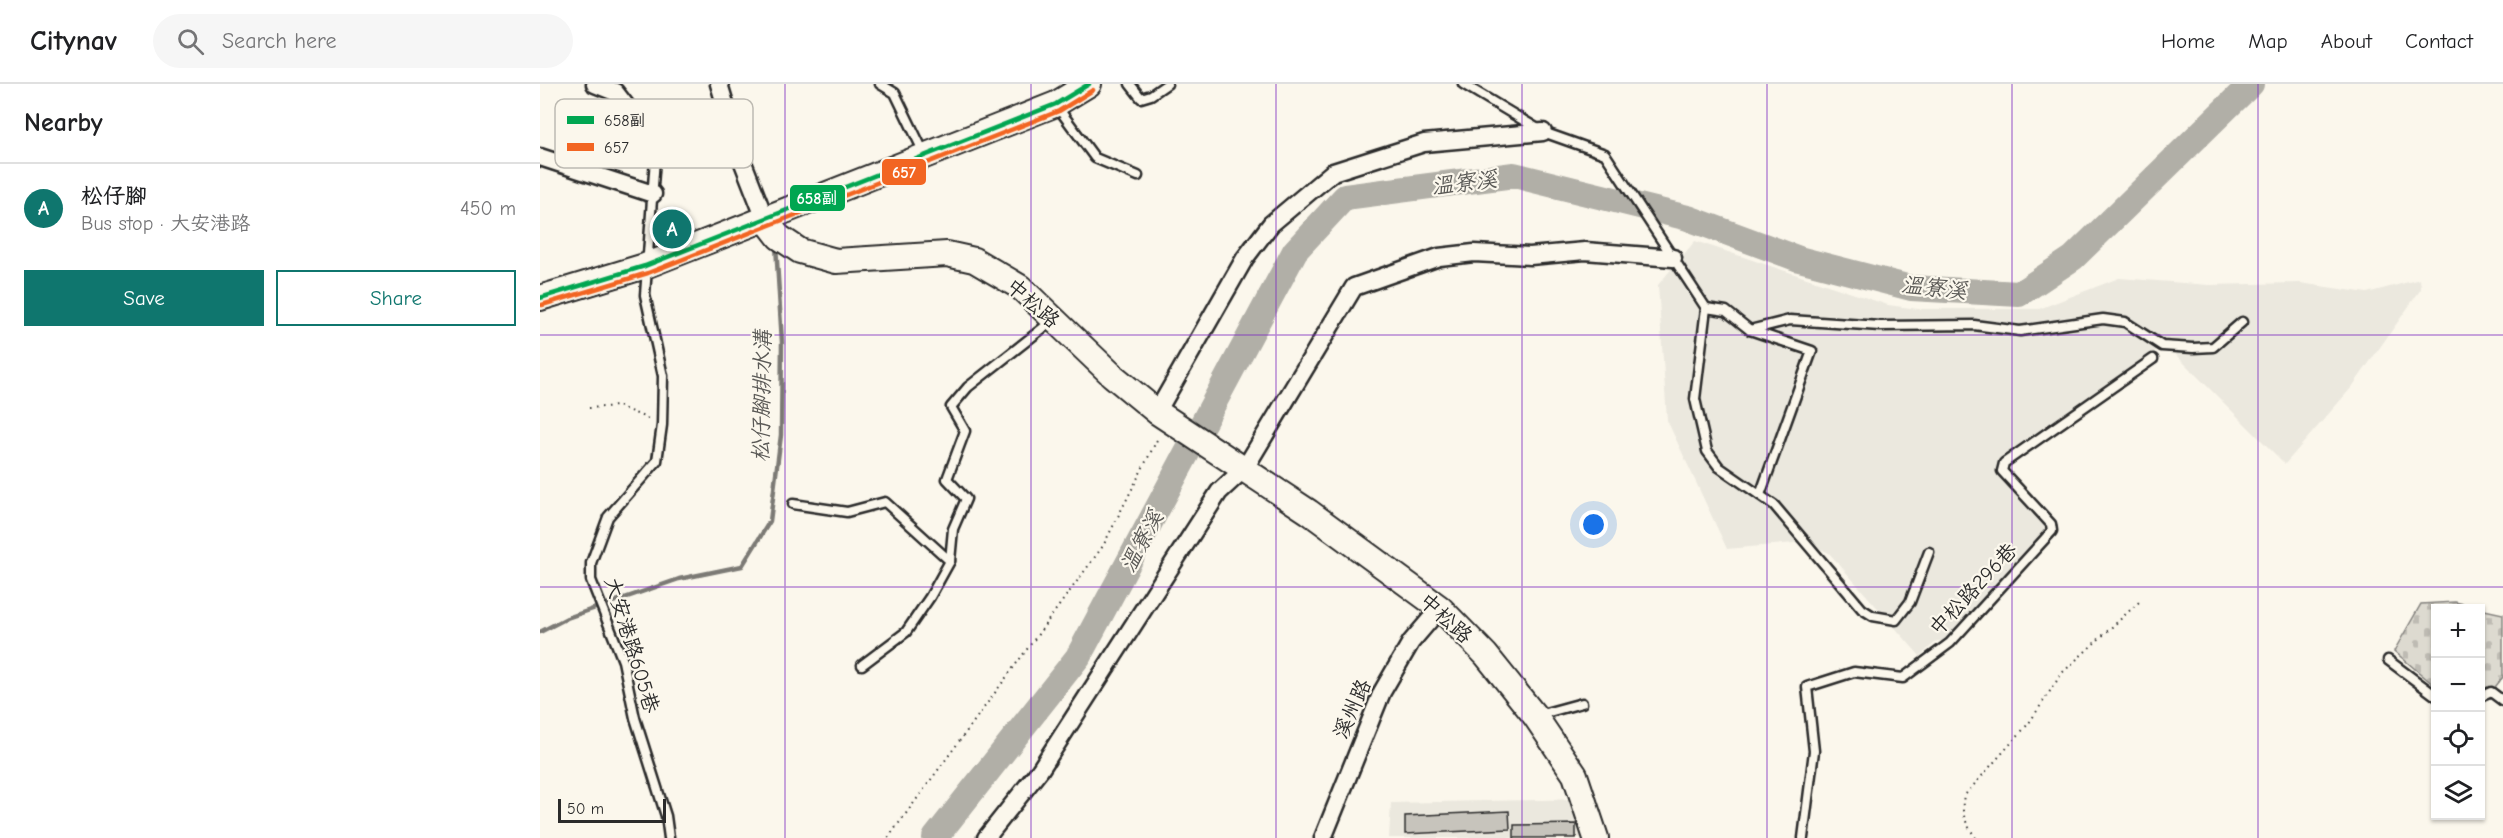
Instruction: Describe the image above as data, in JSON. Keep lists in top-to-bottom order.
{
  "streets": {
    "street": ["中松路", "溪州路"],
    "lane": ["中松路296巷", "大安港路605巷"]
  },
  "crossings": [
    ["中松路", "溪州路"]
  ],
  "water": ["溫寮溪", "松仔腳排水溝"],
  "lines": ["transit line 658副", "transit line 657"],
  "legend": ["658副", "657"],
  "scale_bar": "50 m",
  "page": {
    "header": "Citynav",
    "search": "Search here",
    "nav": [
      "Home",
      "Map",
      "About",
      "Contact"
    ],
    "heading": "Nearby",
    "list": [
      {
        "mark": "A",
        "name": "松仔腳",
        "note": "Bus stop · 大安港路",
        "value": "450 m"
      }
    ],
    "pins": "A",
    "buttons": ["Save", "Share"],
    "map_buttons": ["+", "−"],
    "scale": "50 m"
  }
}
